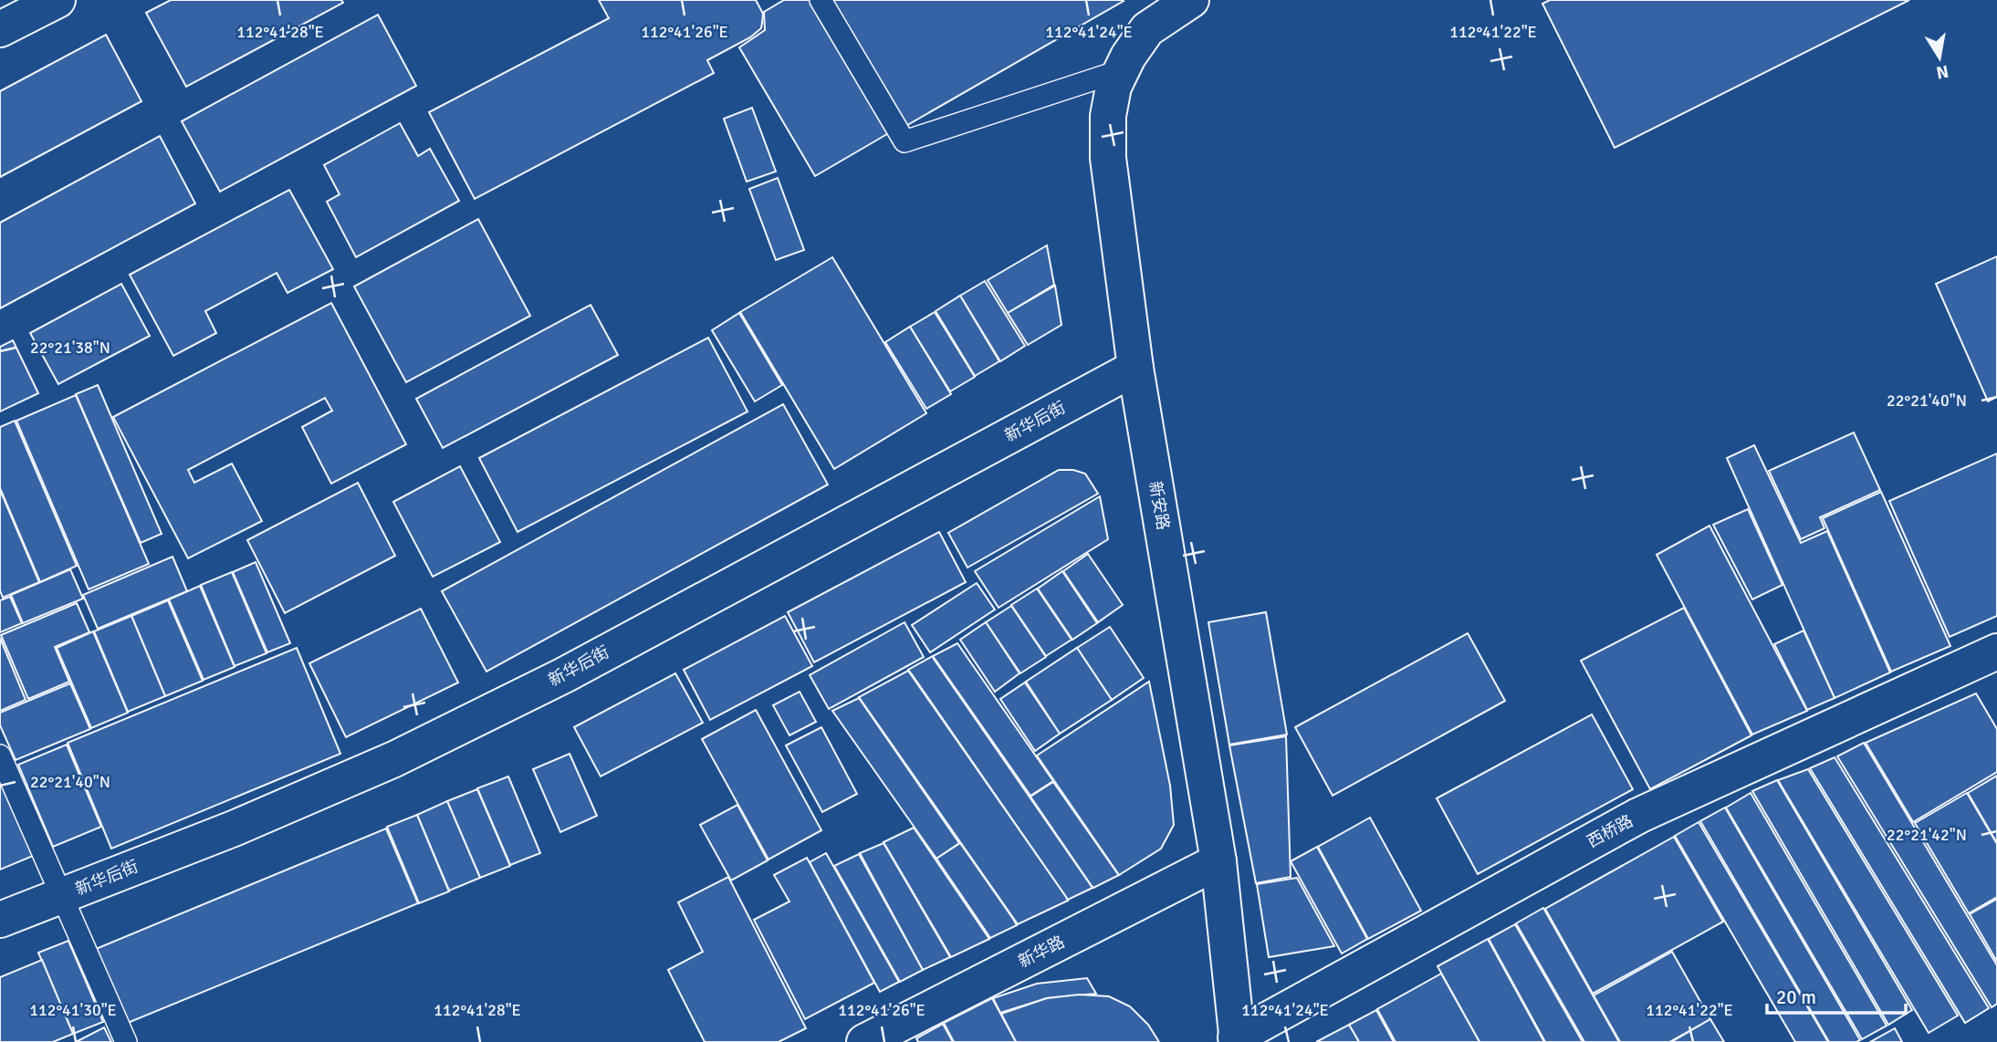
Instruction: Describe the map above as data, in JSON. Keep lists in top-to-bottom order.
{
  "streets": {
    "street": [
      "新华后街",
      "新安路",
      "西桥路",
      "新华路"
    ]
  },
  "crossings": [
    ["新华后街", "新安路"],
    ["新安路", "西桥路"],
    ["新安路", "新华路"]
  ],
  "scale_bar": "20 m",
  "north": "bottom",
  "coordinates": [
    "112°41'28\"E",
    "112°41'26\"E",
    "112°41'24\"E",
    "112°41'22\"E",
    "22°21'38\"N",
    "22°21'40\"N",
    "22°21'42\"N",
    "112°41'30\"E"
  ]
}
